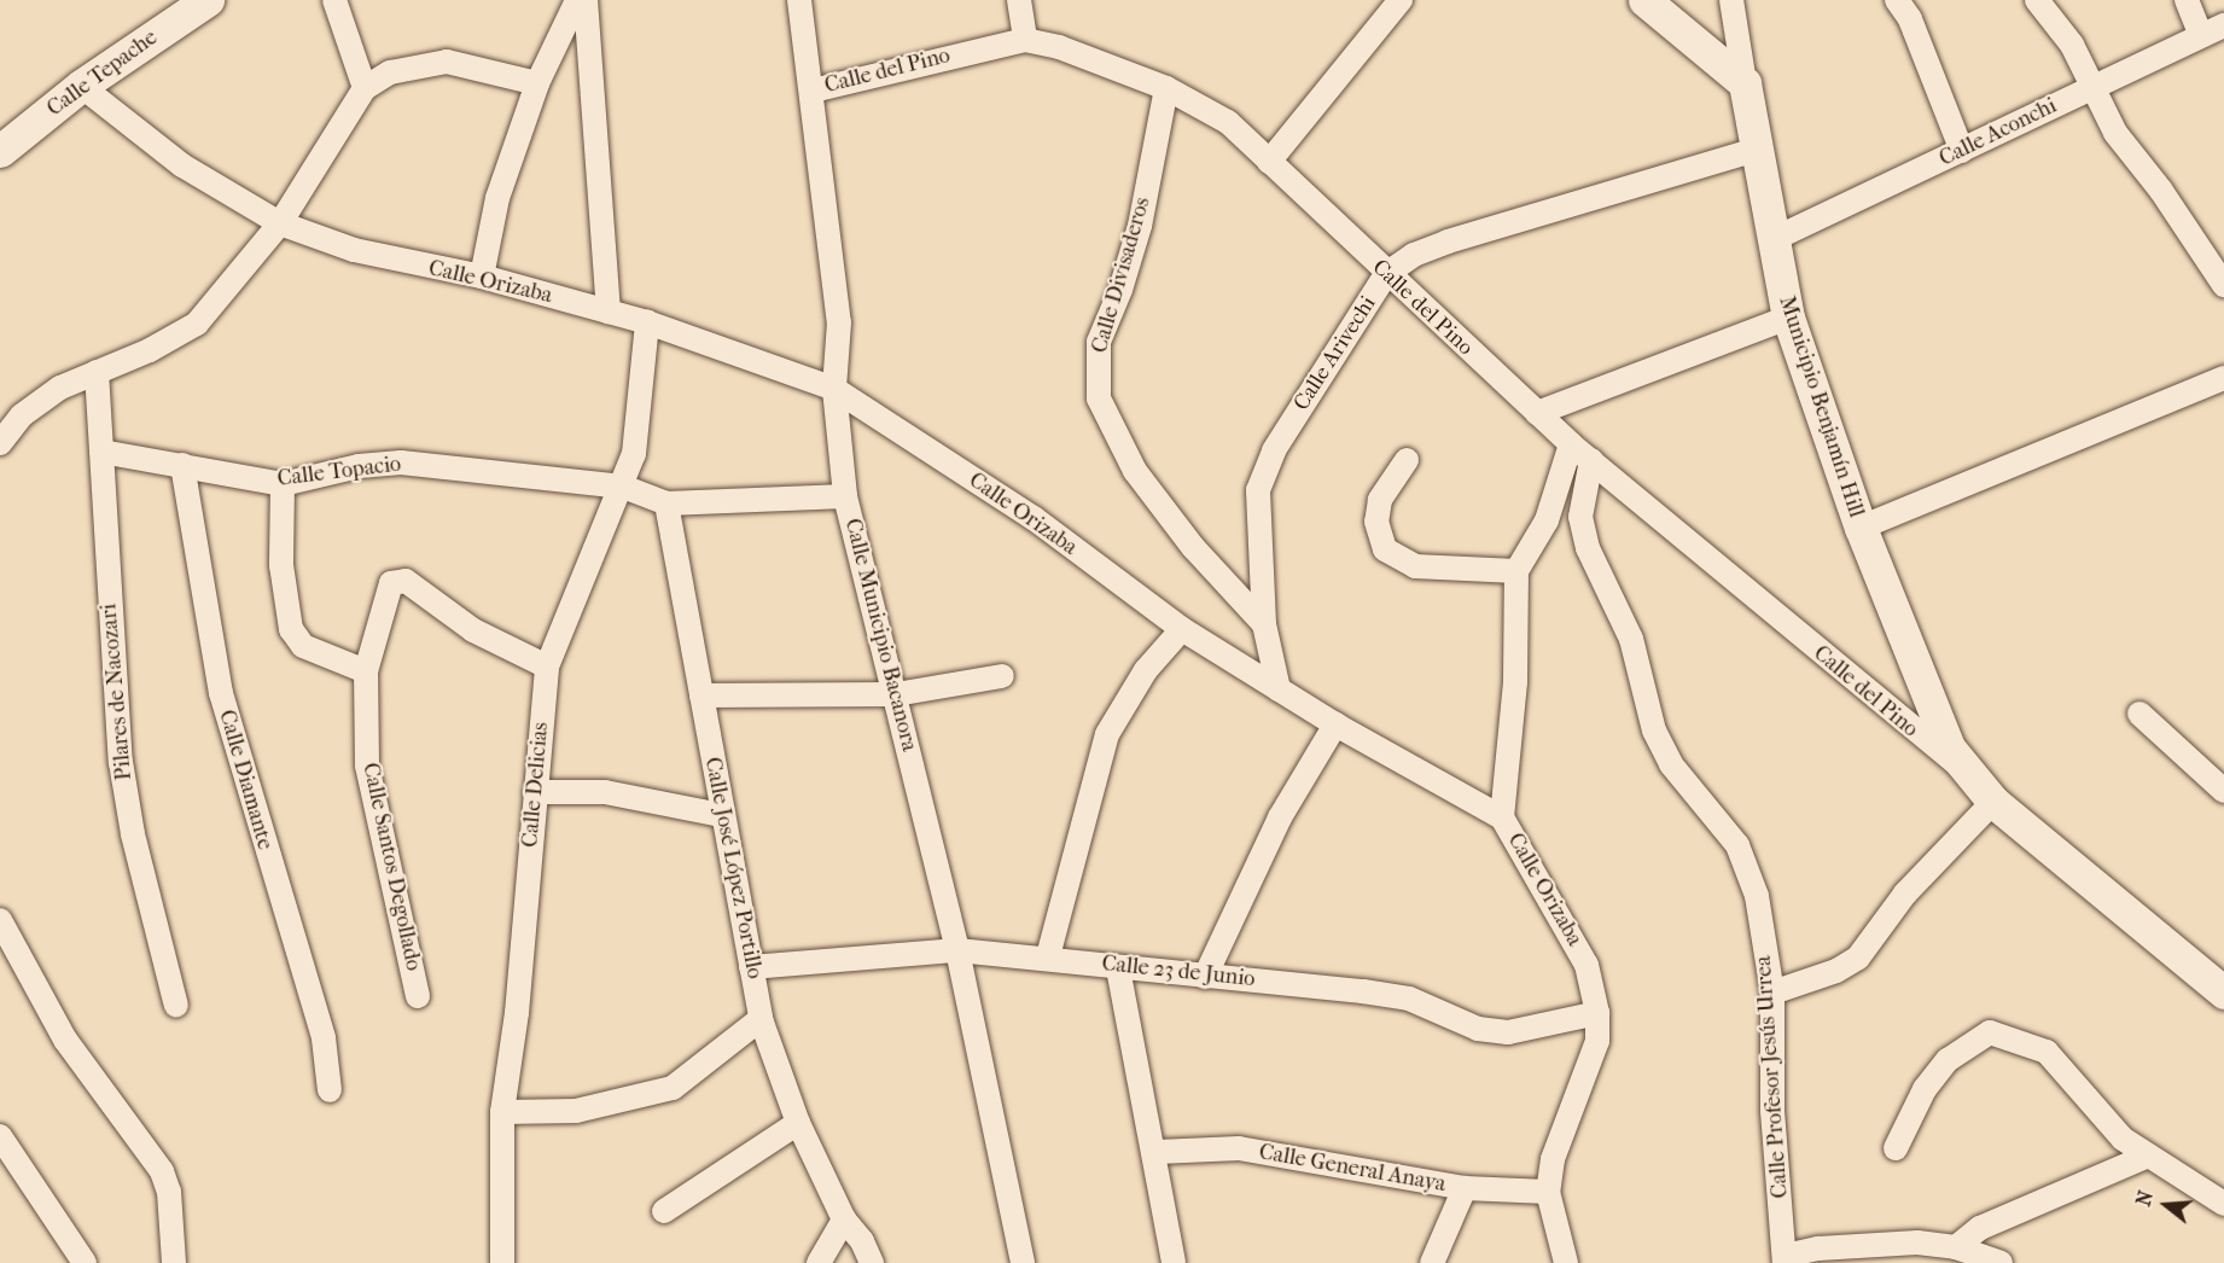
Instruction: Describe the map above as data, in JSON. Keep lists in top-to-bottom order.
{
  "streets": {
    "street": [
      "Calle del Pino",
      "Calle Tepache",
      "Calle Aconchi",
      "Calle Divisaderos",
      "Calle Orizaba",
      "Calle Arivechi",
      "Municipio Benjamín Hill",
      "Calle Topacio",
      "Calle Municipio Bacanora",
      "Pilares de Nacozari",
      "Calle Diamante",
      "Calle Delicias",
      "Calle Santos Degollado",
      "Calle José López Portillo",
      "Calle 23 de Junio",
      "Calle Profesor Jesús Urrea",
      "Calle General Anaya"
    ]
  },
  "crossings": [
    ["Calle del Pino", "Calle Divisaderos"],
    ["Calle del Pino", "Calle Arivechi"],
    ["Calle del Pino", "Municipio Benjamín Hill"],
    ["Calle del Pino", "Calle Municipio Bacanora"],
    ["Calle del Pino", "Calle Profesor Jesús Urrea"],
    ["Calle Tepache", "Calle Orizaba"],
    ["Calle Aconchi", "Municipio Benjamín Hill"],
    ["Calle Divisaderos", "Calle Arivechi"],
    ["Calle Orizaba", "Calle Arivechi"],
    ["Calle Orizaba", "Calle Municipio Bacanora"],
    ["Calle Orizaba", "Calle Delicias"],
    ["Calle Orizaba", "Calle 23 de Junio"],
    ["Calle Orizaba", "Calle General Anaya"],
    ["Calle Arivechi", "Municipio Benjamín Hill"],
    ["Calle Topacio", "Pilares de Nacozari"],
    ["Calle Topacio", "Calle Diamante"],
    ["Calle Topacio", "Calle Delicias"],
    ["Calle Topacio", "Calle José López Portillo"],
    ["Calle Municipio Bacanora", "Calle 23 de Junio"],
    ["Calle Delicias", "Calle Santos Degollado"],
    ["Calle José López Portillo", "Calle 23 de Junio"]
  ],
  "north": "left"
}
